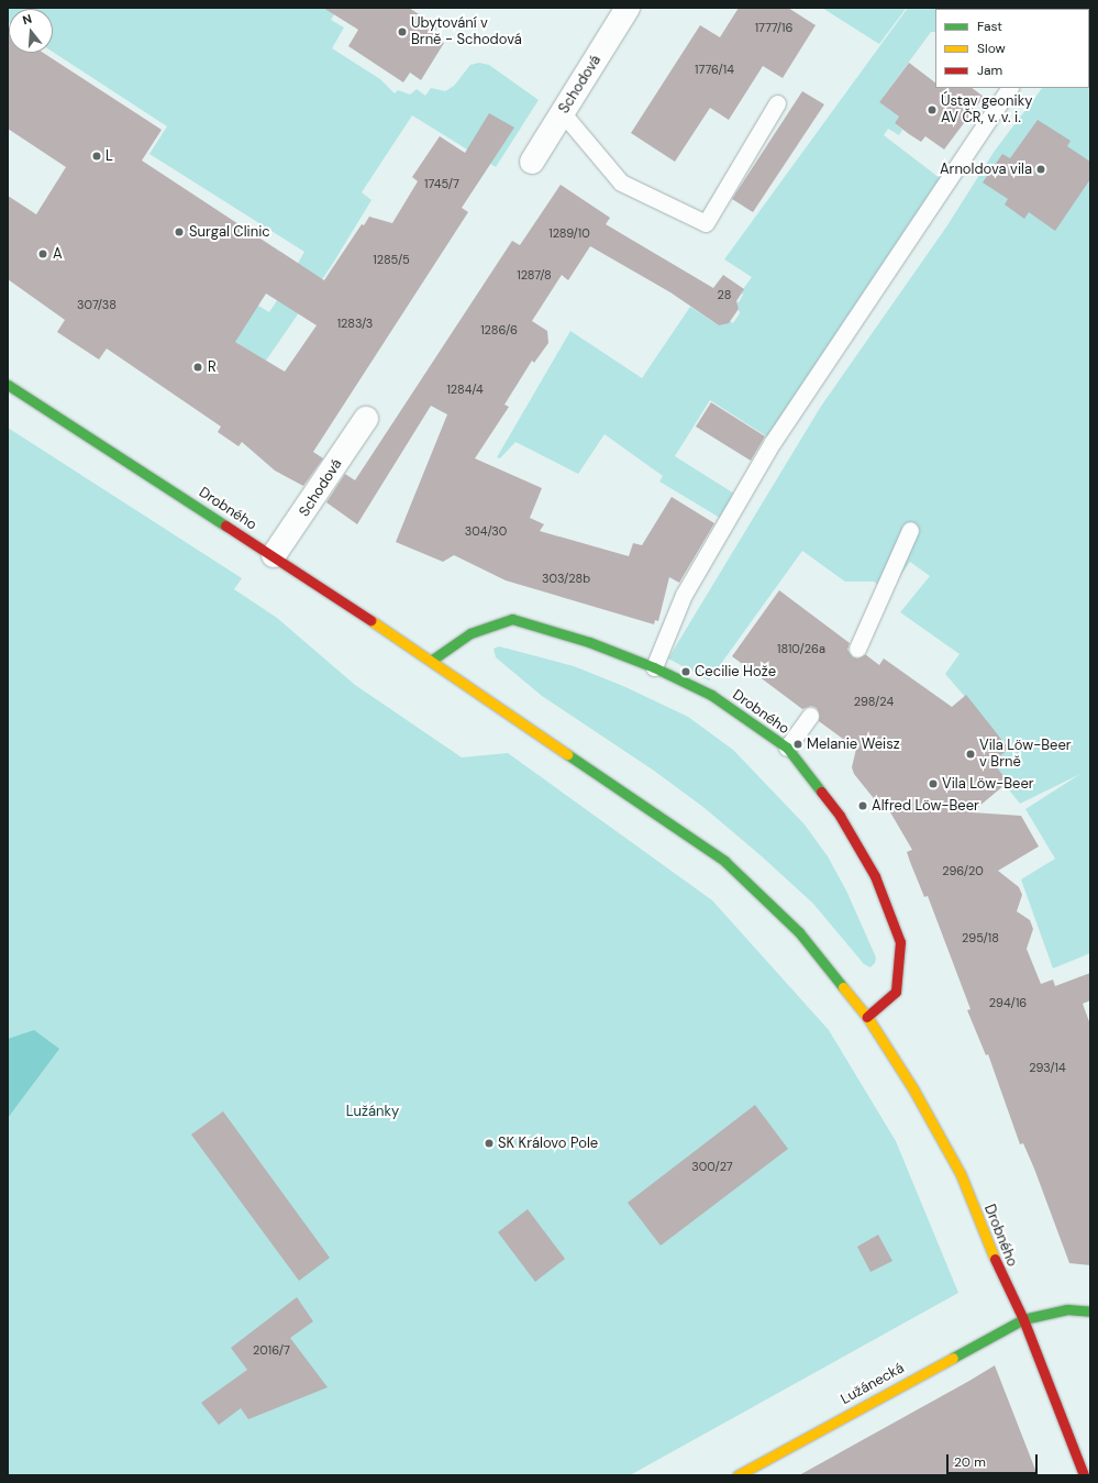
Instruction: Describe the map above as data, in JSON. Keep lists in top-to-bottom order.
{
  "streets": {
    "street": ["Schodová", "Drobného", "Lužánecká"]
  },
  "crossings": [
    ["Schodová", "Drobného"],
    ["Drobného", "Lužánecká"]
  ],
  "parks": ["Lužánky"],
  "places": [
    "Ubytování v Brně - Schodová",
    "Ústav geoniky AV ČR, v. v. i.",
    "L",
    "Arnoldova vila",
    "Surgal Clinic",
    "A",
    "R",
    "Cecilie Hože",
    "Melanie Weisz",
    "Vila Löw-Beer v Brně",
    "Vila Löw-Beer",
    "Alfred Löw-Beer",
    "SK Královo Pole"
  ],
  "house_numbers": [
    "1777/16",
    "1776/14",
    "1745/7",
    "1289/10",
    "1285/5",
    "1287/8",
    "28",
    "307/38",
    "1283/3",
    "1286/6",
    "1284/4",
    "304/30",
    "303/28b",
    "1810/26a",
    "298/24",
    "296/20",
    "295/18",
    "294/16",
    "293/14",
    "300/27",
    "2016/7"
  ],
  "legend": ["Fast", "Slow", "Jam"],
  "scale_bar": "20 m",
  "north": "top"
}
